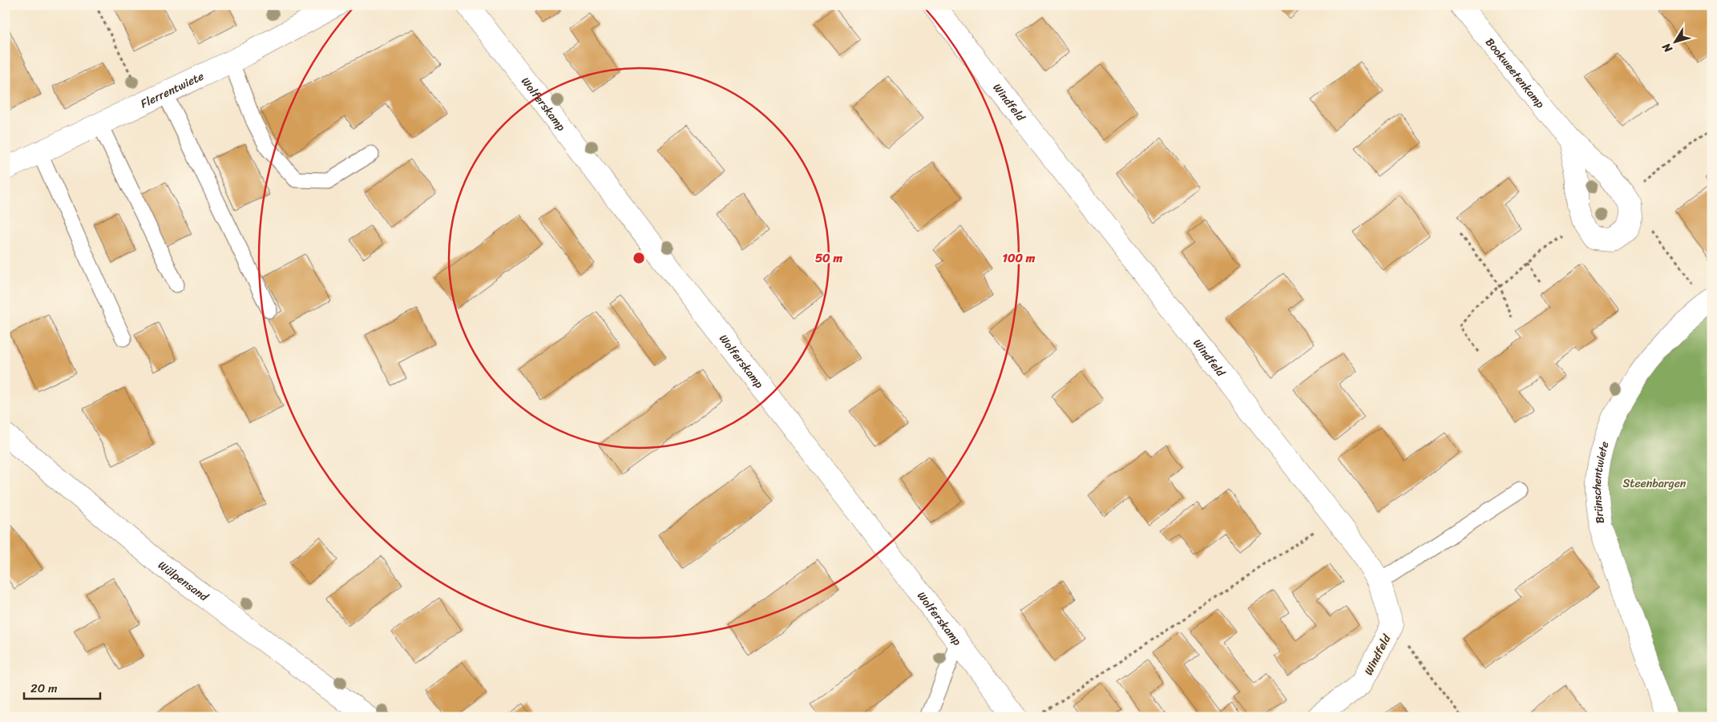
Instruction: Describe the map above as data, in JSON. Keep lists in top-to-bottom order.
{
  "streets": {
    "street": [
      "Bookweetenkamp",
      "Flerrentwiete",
      "Windfeld",
      "Wolferskamp",
      "Brünschentwiete",
      "Wülpensand"
    ]
  },
  "parks": ["Steenbargen"],
  "scale_bar": "20 m",
  "north": "bottom left",
  "rings": ["50 m", "100 m"]
}
